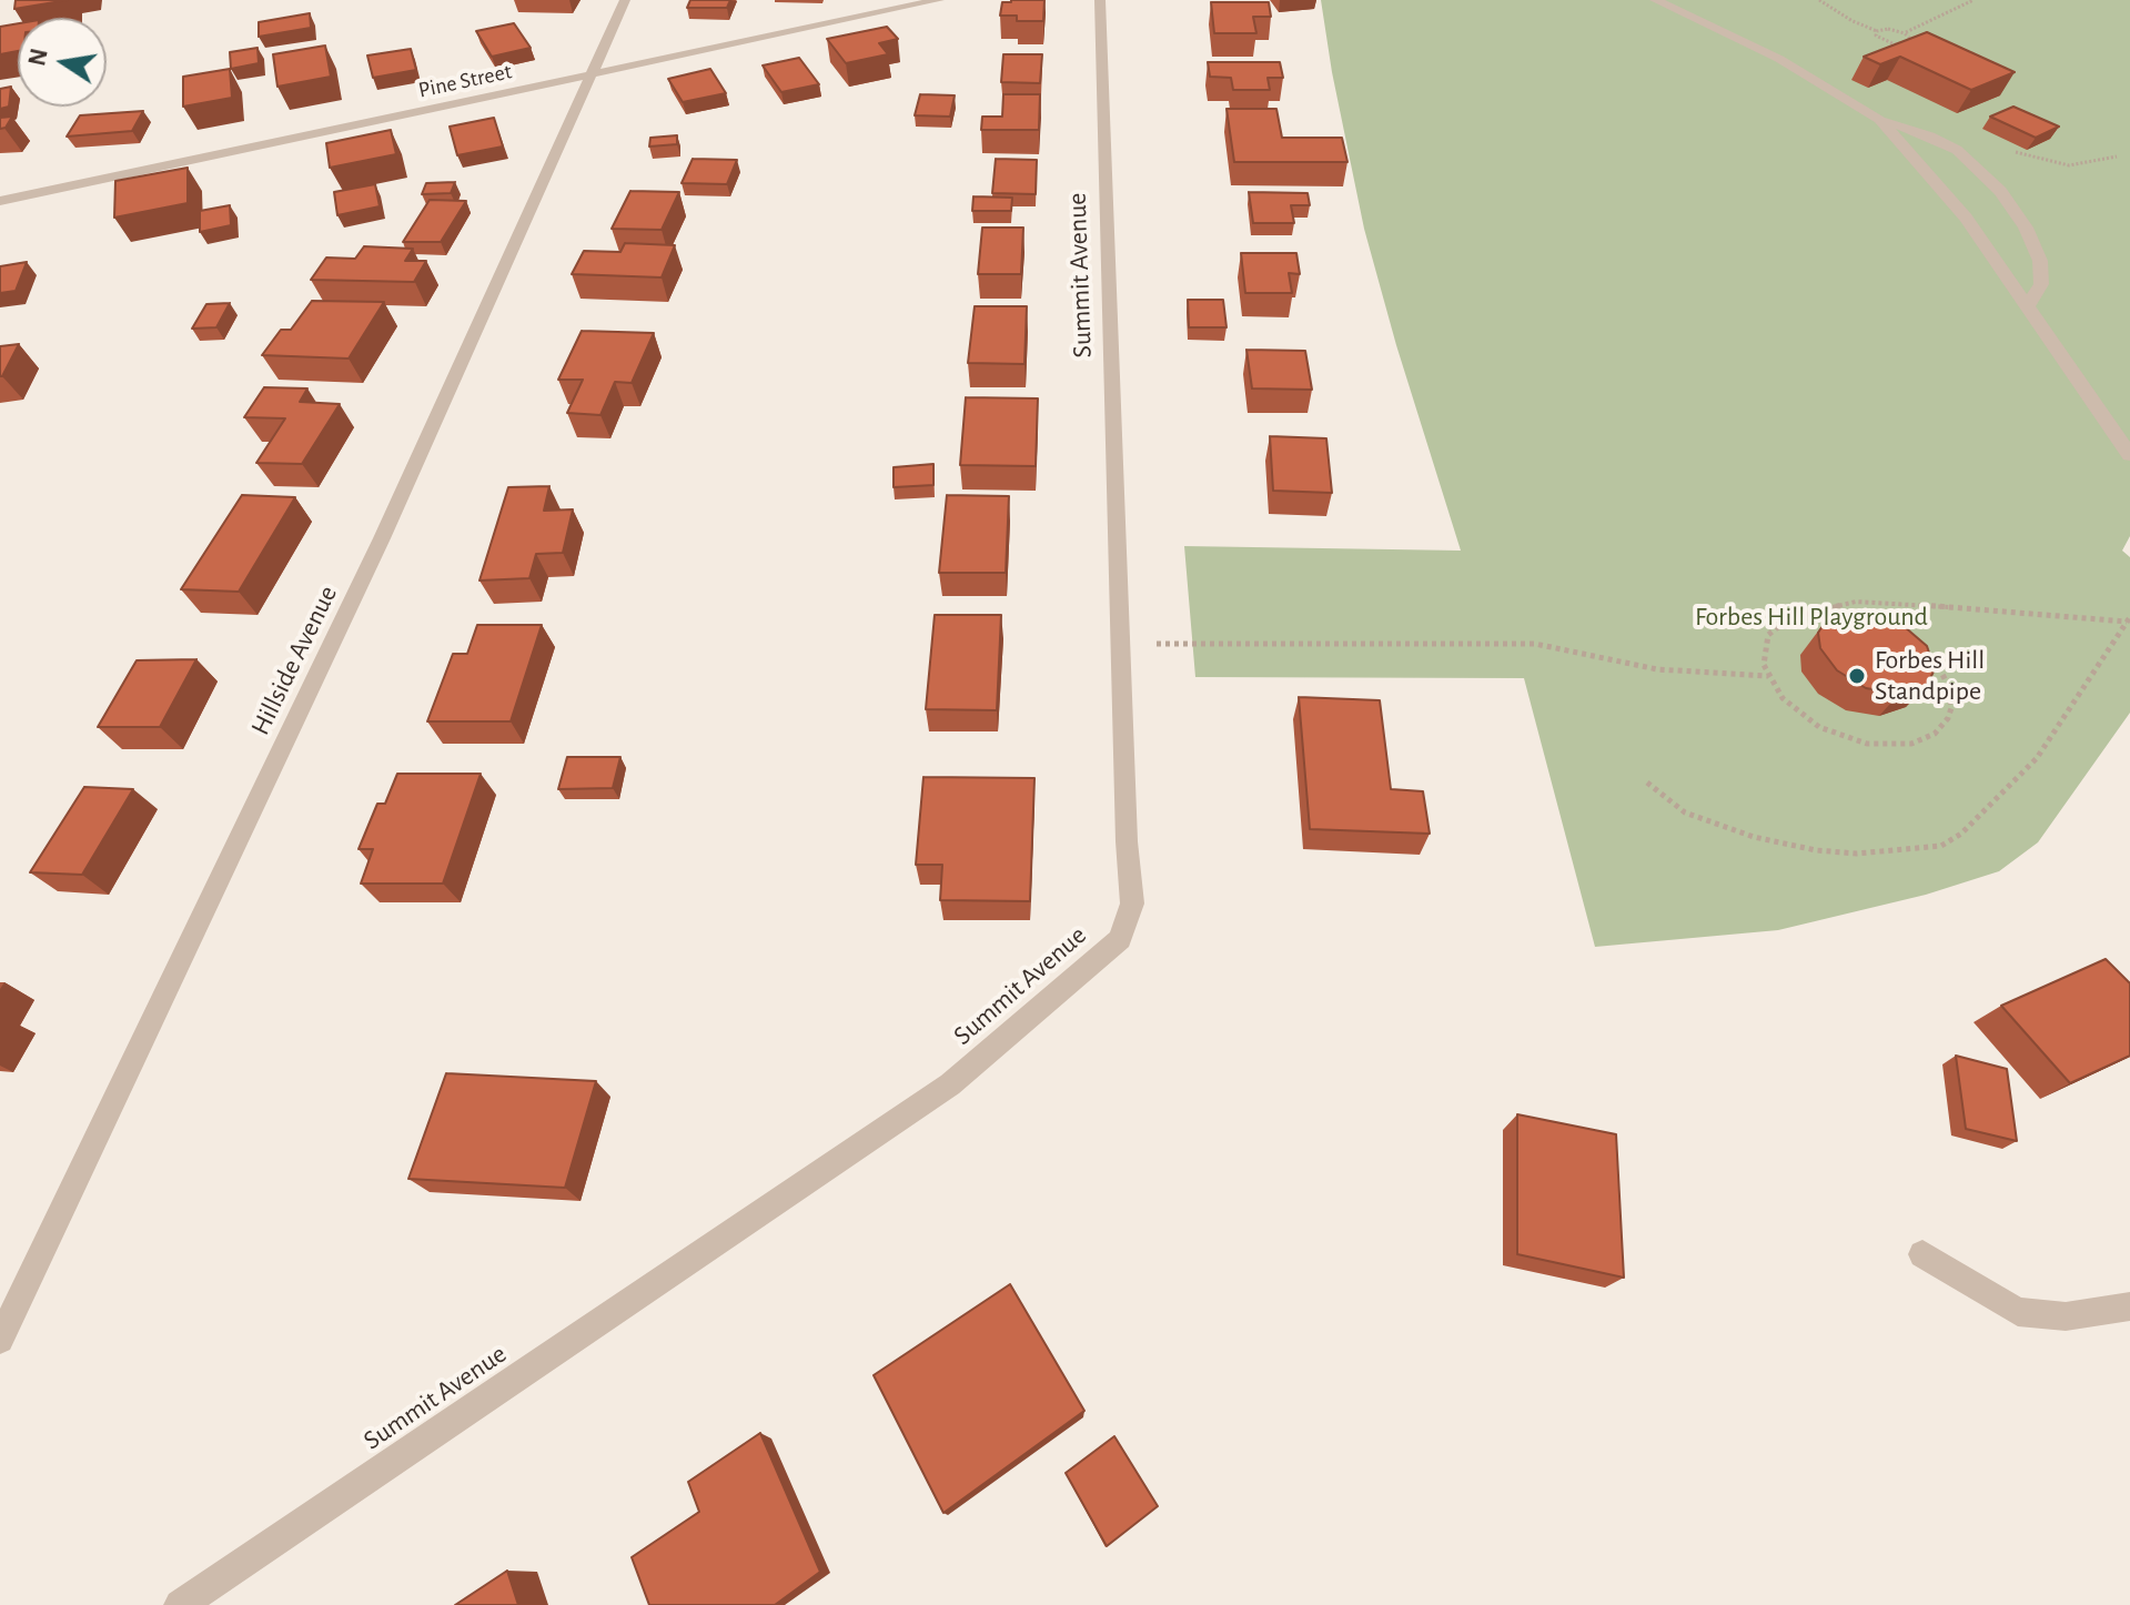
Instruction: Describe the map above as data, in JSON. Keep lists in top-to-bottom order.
{
  "streets": {
    "street": ["Pine Street", "Summit Avenue", "Hillside Avenue"]
  },
  "crossings": [
    ["Pine Street", "Hillside Avenue"]
  ],
  "parks": ["Forbes Hill Playground"],
  "places": ["Forbes Hill Standpipe"],
  "north": "left"
}
